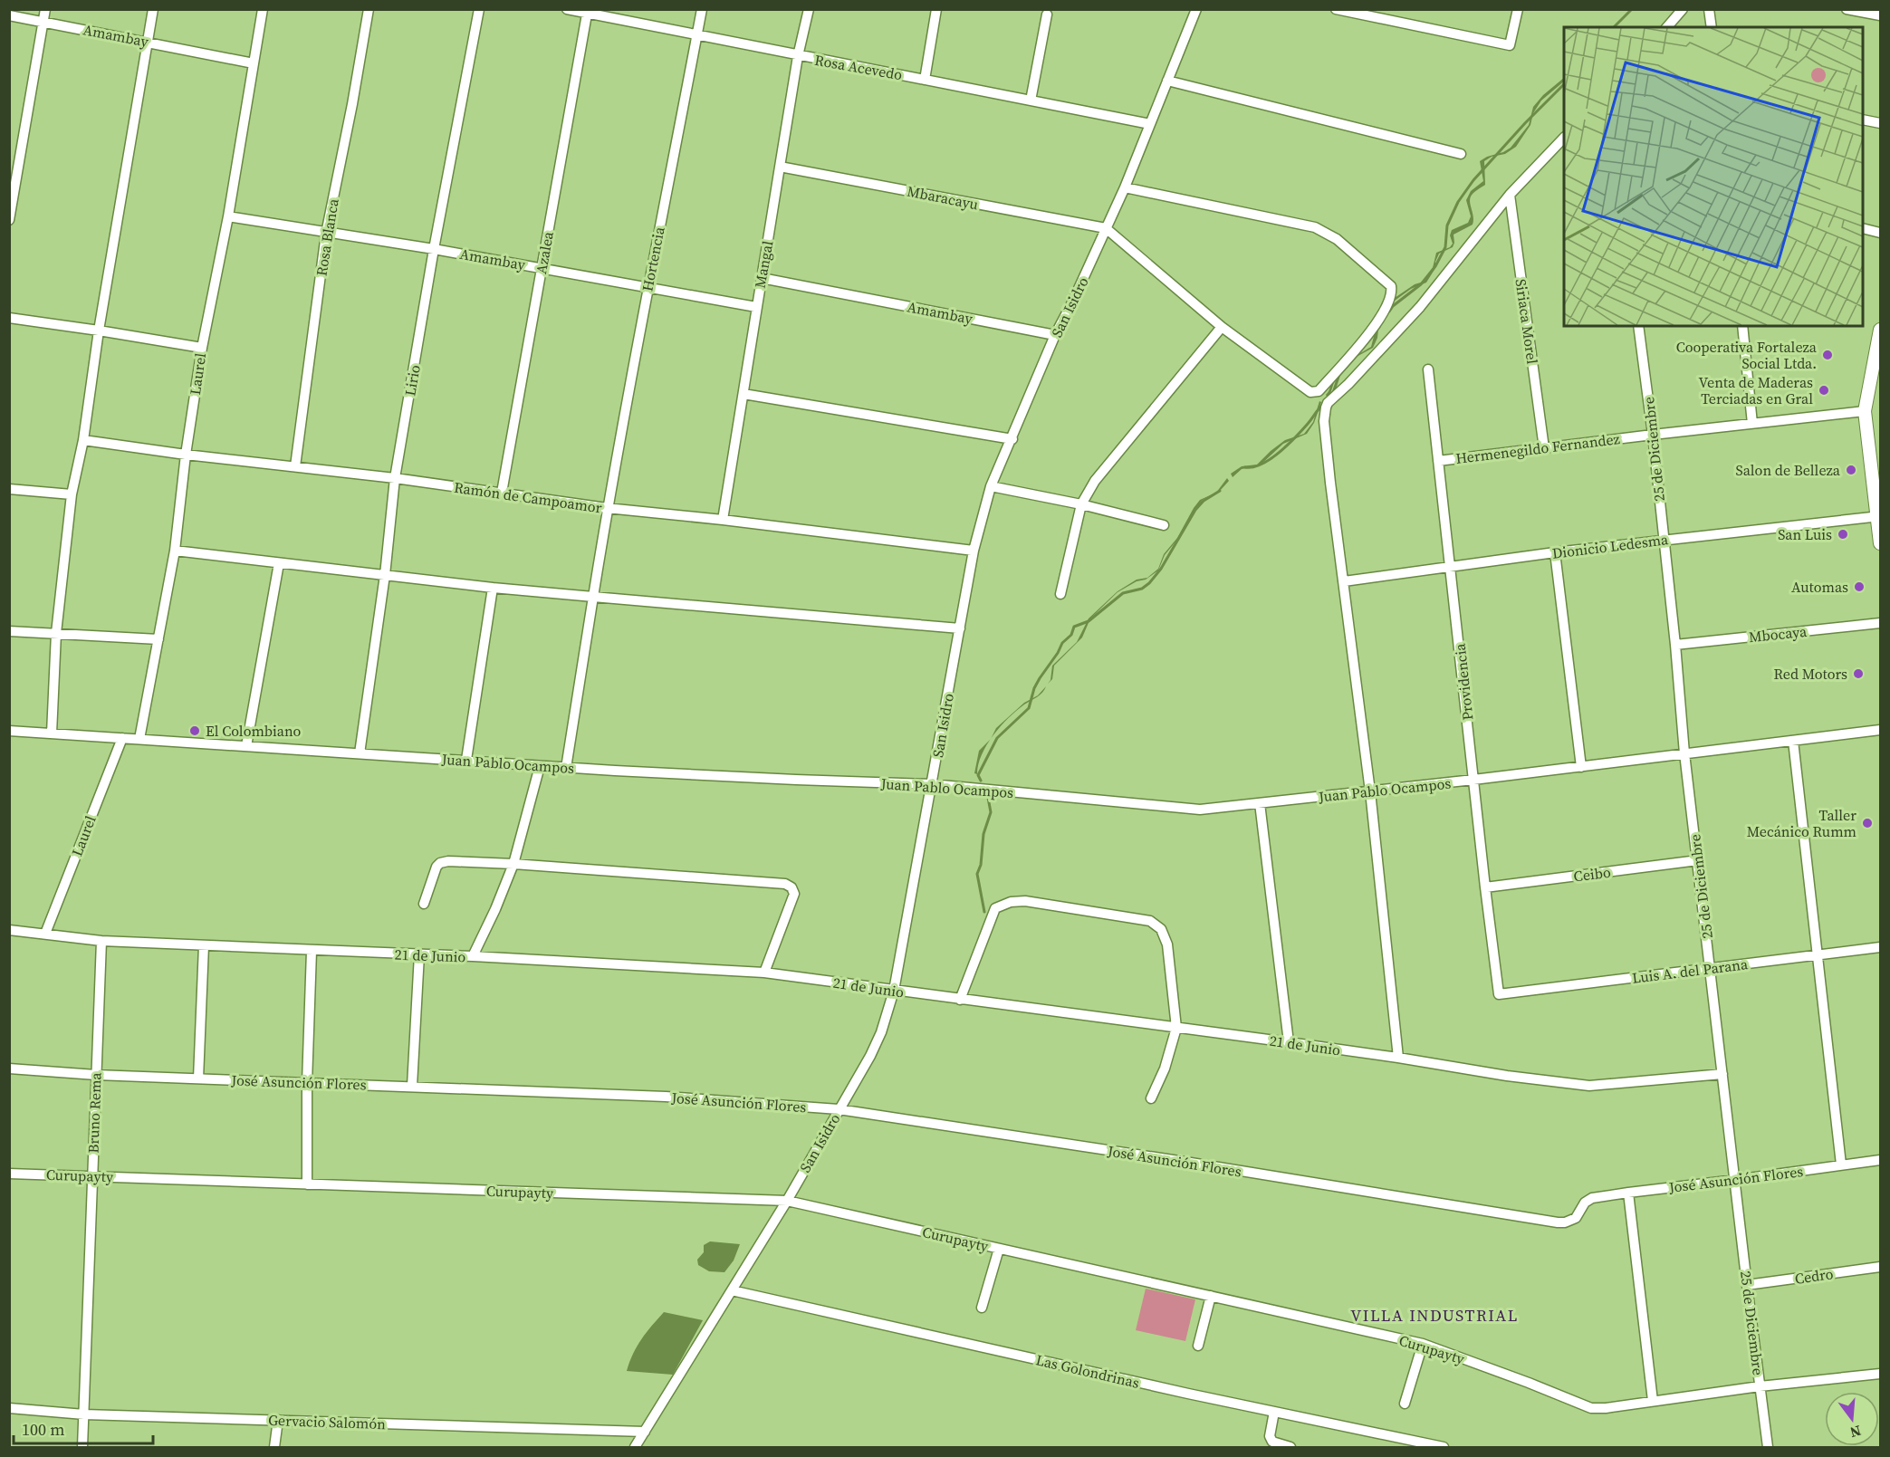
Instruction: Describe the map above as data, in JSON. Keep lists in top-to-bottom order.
{
  "streets": {
    "street": [
      "Amambay",
      "Rosa Acevedo",
      "Mbaracayu",
      "Rosa Blanca",
      "Azalea",
      "Hortencia",
      "Mangal",
      "San Isidro",
      "Siriaca Morel",
      "Laurel",
      "Lirio",
      "Hermenegildo Fernandez",
      "25 de Diciembre",
      "Ramón de Campoamor",
      "Dionicio Ledesma",
      "Mbocaya",
      "Providencia",
      "Juan Pablo Ocampos",
      "Ceibo",
      "21 de Junio",
      "Luis A. del Parana",
      "José Asunción Flores",
      "Bruno Rema",
      "Curupayty",
      "Cedro",
      "Las Golondrinas",
      "Gervacio Salomón"
    ]
  },
  "crossings": [
    ["Amambay", "Rosa Blanca"],
    ["Amambay", "Azalea"],
    ["Amambay", "Hortencia"],
    ["Amambay", "Mangal"],
    ["Amambay", "San Isidro"],
    ["Amambay", "Laurel"],
    ["Amambay", "Lirio"],
    ["Rosa Acevedo", "Azalea"],
    ["Rosa Acevedo", "Hortencia"],
    ["Rosa Acevedo", "Mangal"],
    ["Rosa Acevedo", "San Isidro"],
    ["Mbaracayu", "Mangal"],
    ["Mbaracayu", "San Isidro"],
    ["Rosa Blanca", "Ramón de Campoamor"],
    ["Azalea", "Ramón de Campoamor"],
    ["Hortencia", "Ramón de Campoamor"],
    ["Hortencia", "Juan Pablo Ocampos"],
    ["Mangal", "Ramón de Campoamor"],
    ["San Isidro", "Ramón de Campoamor"],
    ["San Isidro", "Juan Pablo Ocampos"],
    ["San Isidro", "21 de Junio"],
    ["San Isidro", "José Asunción Flores"],
    ["San Isidro", "Curupayty"],
    ["San Isidro", "Las Golondrinas"],
    ["San Isidro", "Gervacio Salomón"],
    ["Siriaca Morel", "Hermenegildo Fernandez"],
    ["Laurel", "Ramón de Campoamor"],
    ["Laurel", "Juan Pablo Ocampos"],
    ["Laurel", "21 de Junio"],
    ["Lirio", "Ramón de Campoamor"],
    ["Lirio", "Juan Pablo Ocampos"],
    ["Hermenegildo Fernandez", "25 de Diciembre"],
    ["Hermenegildo Fernandez", "Providencia"],
    ["25 de Diciembre", "Dionicio Ledesma"],
    ["25 de Diciembre", "Mbocaya"],
    ["25 de Diciembre", "Juan Pablo Ocampos"],
    ["25 de Diciembre", "Ceibo"],
    ["25 de Diciembre", "21 de Junio"],
    ["25 de Diciembre", "Luis A. del Parana"],
    ["25 de Diciembre", "José Asunción Flores"],
    ["25 de Diciembre", "Curupayty"],
    ["25 de Diciembre", "Cedro"],
    ["Dionicio Ledesma", "Providencia"],
    ["Providencia", "Juan Pablo Ocampos"],
    ["Providencia", "Ceibo"],
    ["Providencia", "Luis A. del Parana"],
    ["21 de Junio", "Bruno Rema"],
    ["José Asunción Flores", "Bruno Rema"],
    ["Bruno Rema", "Curupayty"],
    ["Bruno Rema", "Gervacio Salomón"]
  ],
  "districts": ["VILLA INDUSTRIAL"],
  "places": [
    "Cooperativa Fortaleza Social Ltda.",
    "Venta de Maderas Terciadas en Gral",
    "Salon de Belleza",
    "San Luis",
    "Automas",
    "Red Motors",
    "El Colombiano",
    "Taller Mecánico Rumm"
  ],
  "scale_bar": "100 m",
  "north": "bottom"
}
